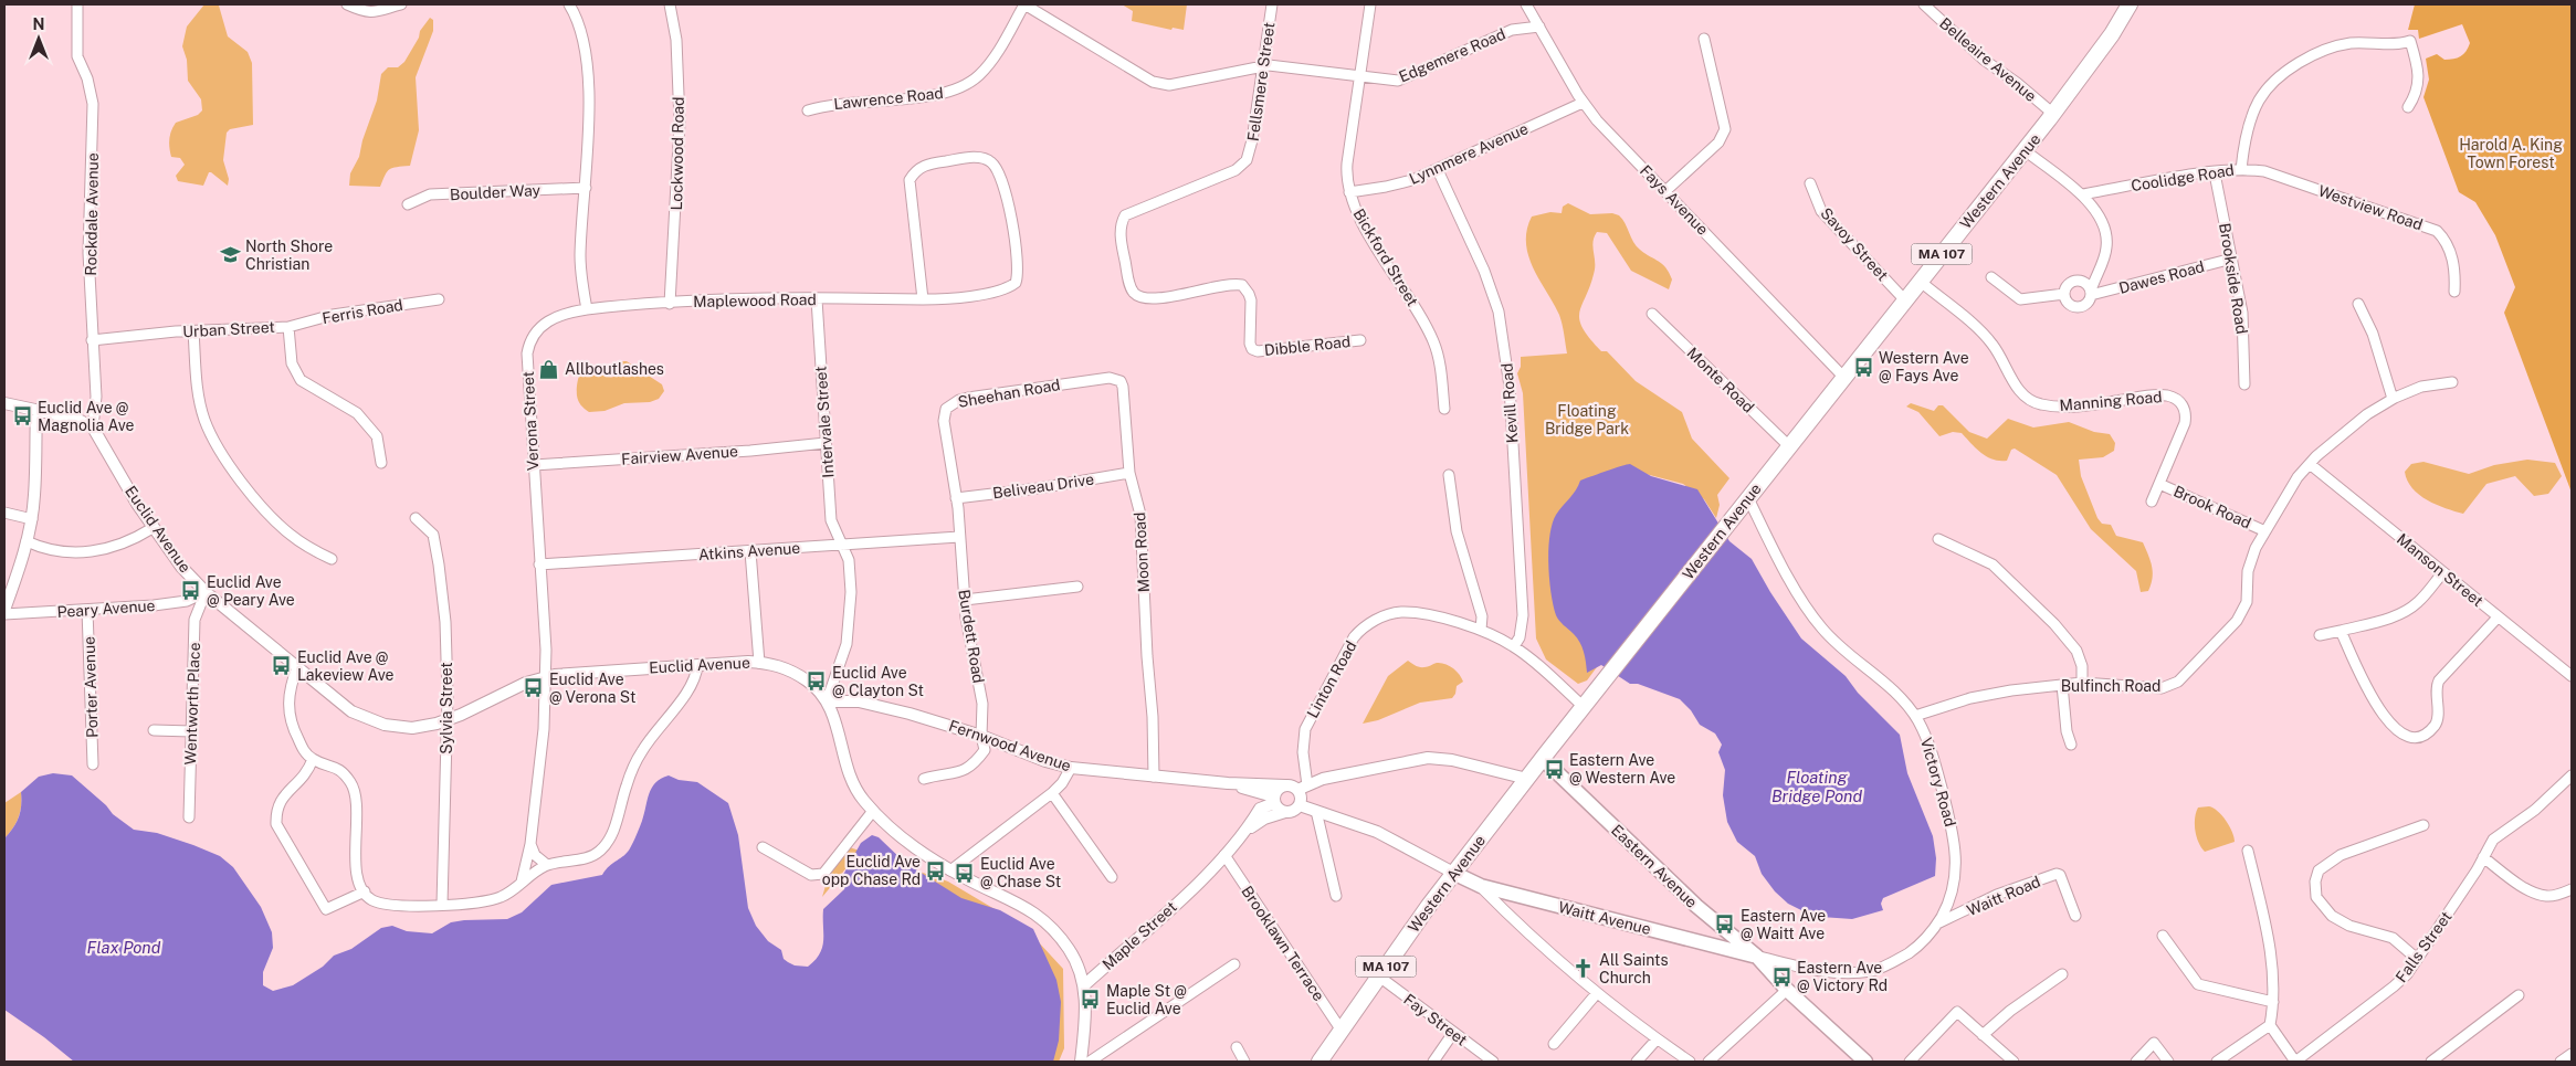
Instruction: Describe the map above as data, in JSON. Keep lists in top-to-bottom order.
{
  "streets": {
    "main road": [
      "Western Avenue",
      "MA 107",
      "Eastern Avenue",
      "Waitt Avenue"
    ],
    "street": [
      "Edgemere Road",
      "Belleaire Avenue",
      "Fellsmere Street",
      "Lawrence Road",
      "Lockwood Road",
      "Lynnmere Avenue",
      "Coolidge Road",
      "Boulder Way",
      "Fays Avenue",
      "Westview Road",
      "Rockdale Avenue",
      "Savoy Street",
      "Bickford Street",
      "Dawes Road",
      "Brookside Road",
      "Maplewood Road",
      "Ferris Road",
      "Urban Street",
      "Dibble Road",
      "Monte Road",
      "Sheehan Road",
      "Manning Road",
      "Kevill Road",
      "Verona Street",
      "Intervale Street",
      "Fairview Avenue",
      "Beliveau Drive",
      "Brook Road",
      "Euclid Avenue",
      "Atkins Avenue",
      "Moon Road",
      "Manson Street",
      "Peary Avenue",
      "Burdett Road",
      "Linton Road",
      "Bulfinch Road",
      "Porter Avenue",
      "Wentworth Place",
      "Sylvia Street",
      "Fernwood Avenue",
      "Victory Road",
      "Waitt Road",
      "Maple Street",
      "Brooklawn Terrace",
      "Falls Street",
      "Fay Street"
    ]
  },
  "crossings": [
    ["Edgemere Road", "Fellsmere Street"],
    ["Edgemere Road", "Lawrence Road"],
    ["Edgemere Road", "Fays Avenue"],
    ["Edgemere Road", "Bickford Street"],
    ["Belleaire Avenue", "Western Avenue"],
    ["Fellsmere Street", "Dibble Road"],
    ["Lockwood Road", "Maplewood Road"],
    ["Lynnmere Avenue", "Fays Avenue"],
    ["Lynnmere Avenue", "Bickford Street"],
    ["Lynnmere Avenue", "Kevill Road"],
    ["Coolidge Road", "Westview Road"],
    ["Coolidge Road", "Brookside Road"],
    ["Western Avenue", "Fays Avenue"],
    ["Western Avenue", "Savoy Street"],
    ["Western Avenue", "Monte Road"],
    ["Western Avenue", "Manning Road"],
    ["Western Avenue", "Linton Road"],
    ["Western Avenue", "Victory Road"],
    ["Western Avenue", "Eastern Avenue"],
    ["Western Avenue", "Waitt Avenue"],
    ["Western Avenue", "Brooklawn Terrace"],
    ["Western Avenue", "Fay Street"],
    ["Rockdale Avenue", "Urban Street"],
    ["Rockdale Avenue", "Euclid Avenue"],
    ["Dawes Road", "Brookside Road"],
    ["Maplewood Road", "Verona Street"],
    ["Maplewood Road", "Intervale Street"],
    ["Ferris Road", "Urban Street"],
    ["Sheehan Road", "Beliveau Drive"],
    ["Sheehan Road", "Atkins Avenue"],
    ["Sheehan Road", "Moon Road"],
    ["Sheehan Road", "Burdett Road"],
    ["Manning Road", "Brook Road"],
    ["Kevill Road", "Linton Road"],
    ["Verona Street", "Fairview Avenue"],
    ["Verona Street", "Euclid Avenue"],
    ["Verona Street", "Atkins Avenue"],
    ["Intervale Street", "Fairview Avenue"],
    ["Intervale Street", "Euclid Avenue"],
    ["Intervale Street", "Atkins Avenue"],
    ["Intervale Street", "Fernwood Avenue"],
    ["Beliveau Drive", "Moon Road"],
    ["Brook Road", "Bulfinch Road"],
    ["Euclid Avenue", "Peary Avenue"],
    ["Euclid Avenue", "Wentworth Place"],
    ["Euclid Avenue", "Sylvia Street"],
    ["Euclid Avenue", "Fernwood Avenue"],
    ["Euclid Avenue", "Maple Street"],
    ["Atkins Avenue", "Burdett Road"],
    ["Moon Road", "Fernwood Avenue"],
    ["Manson Street", "Bulfinch Road"],
    ["Peary Avenue", "Porter Avenue"],
    ["Peary Avenue", "Wentworth Place"],
    ["Burdett Road", "Fernwood Avenue"],
    ["Linton Road", "Fernwood Avenue"],
    ["Linton Road", "Maple Street"],
    ["Bulfinch Road", "Victory Road"],
    ["Fernwood Avenue", "Maple Street"],
    ["Victory Road", "Eastern Avenue"],
    ["Victory Road", "Waitt Road"],
    ["Victory Road", "Waitt Avenue"],
    ["Eastern Avenue", "Waitt Avenue"],
    ["Maple Street", "Brooklawn Terrace"]
  ],
  "water": ["Floating Bridge Pond", "Flax Pond"],
  "parks": ["Harold A. King Town Forest", "Floating Bridge Park"],
  "places": {
    "school or university": ["North Shore Christian"],
    "bus stop": [
      "Western Ave @ Fays Ave",
      "Euclid Ave @ Magnolia Ave",
      "Euclid Ave @ Peary Ave",
      "Euclid Ave @ Lakeview Ave",
      "Euclid Ave @ Clayton St",
      "Euclid Ave @ Verona St",
      "Eastern Ave @ Western Ave",
      "Euclid Ave opp Chase Rd",
      "Euclid Ave @ Chase St",
      "Eastern Ave @ Waitt Ave",
      "Eastern Ave @ Victory Rd",
      "Maple St @ Euclid Ave"
    ],
    "shop": ["Allboutlashes"],
    "church": ["All Saints Church"]
  },
  "north": "top"
}
